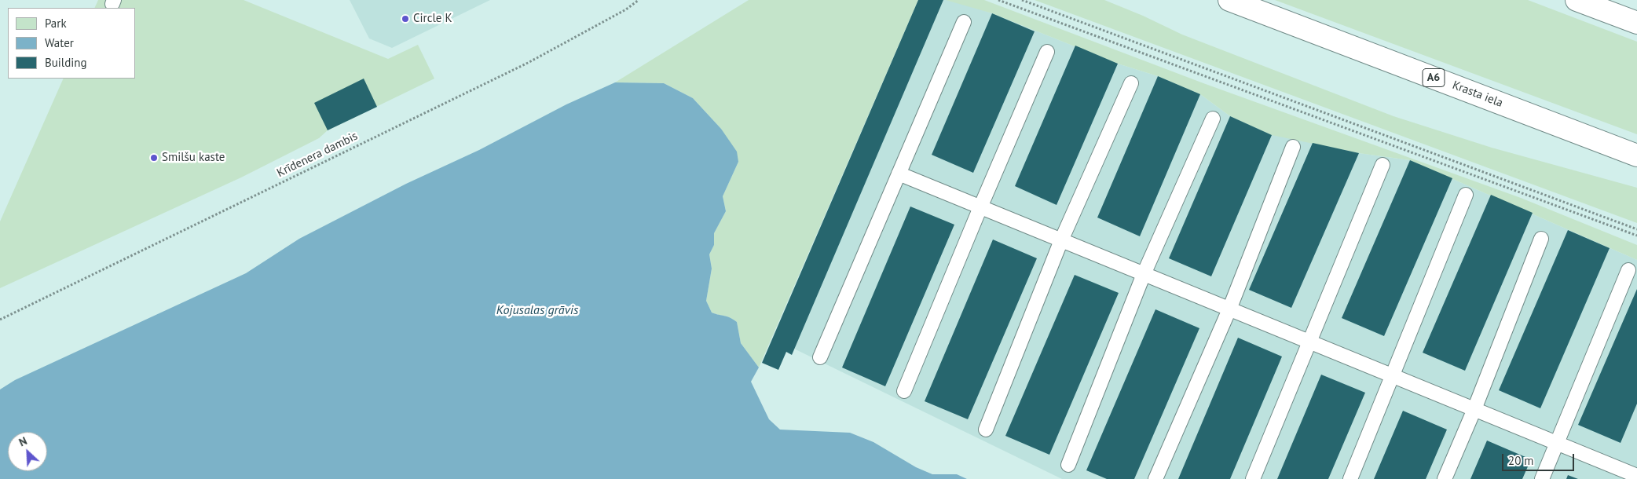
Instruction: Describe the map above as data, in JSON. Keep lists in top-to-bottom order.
{
  "streets": {
    "highway": ["A6", "Krasta iela"],
    "path": ["Krīdenera dambis"]
  },
  "water": ["Kojusalas grāvis"],
  "places": ["Circle K", "Smilšu kaste"],
  "legend": ["Park", "Water", "Building"],
  "scale_bar": "20 m",
  "north": "top left"
}
